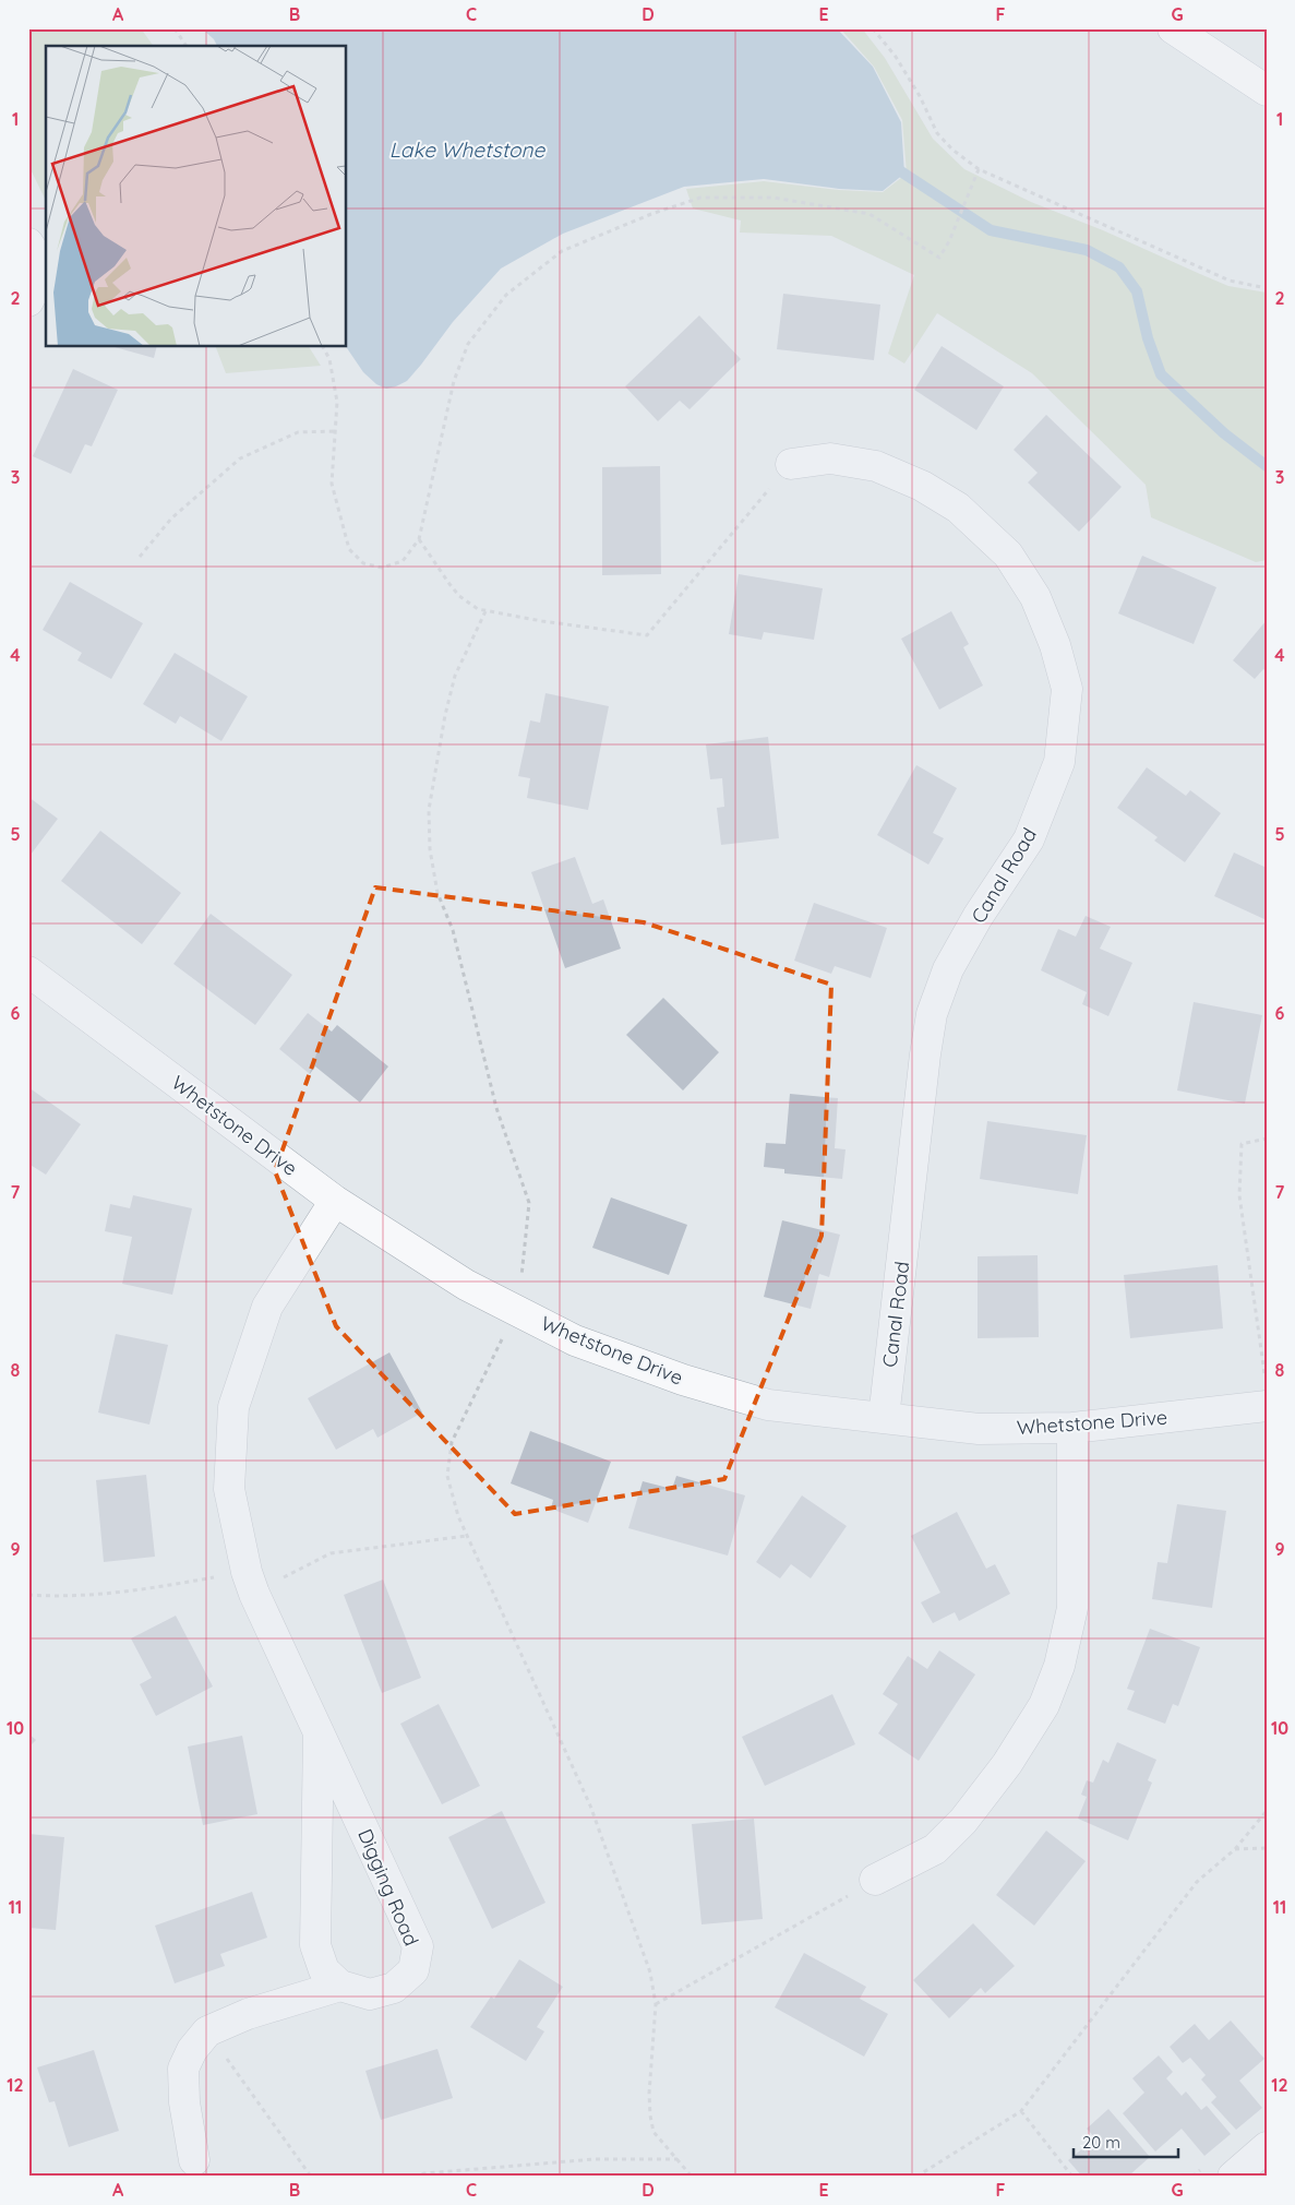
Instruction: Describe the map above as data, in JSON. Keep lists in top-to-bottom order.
{
  "streets": {
    "street": ["Canal Road", "Whetstone Drive", "Digging Road"]
  },
  "crossings": [
    ["Canal Road", "Whetstone Drive"],
    ["Whetstone Drive", "Digging Road"]
  ],
  "water": ["Lake Whetstone"],
  "scale_bar": "20 m",
  "grid": {
    "columns": [
      "A",
      "B",
      "C",
      "D",
      "E",
      "F",
      "G"
    ],
    "rows": [
      "1",
      "2",
      "3",
      "4",
      "5",
      "6",
      "7",
      "8",
      "9",
      "10",
      "11",
      "12"
    ]
  }
}
